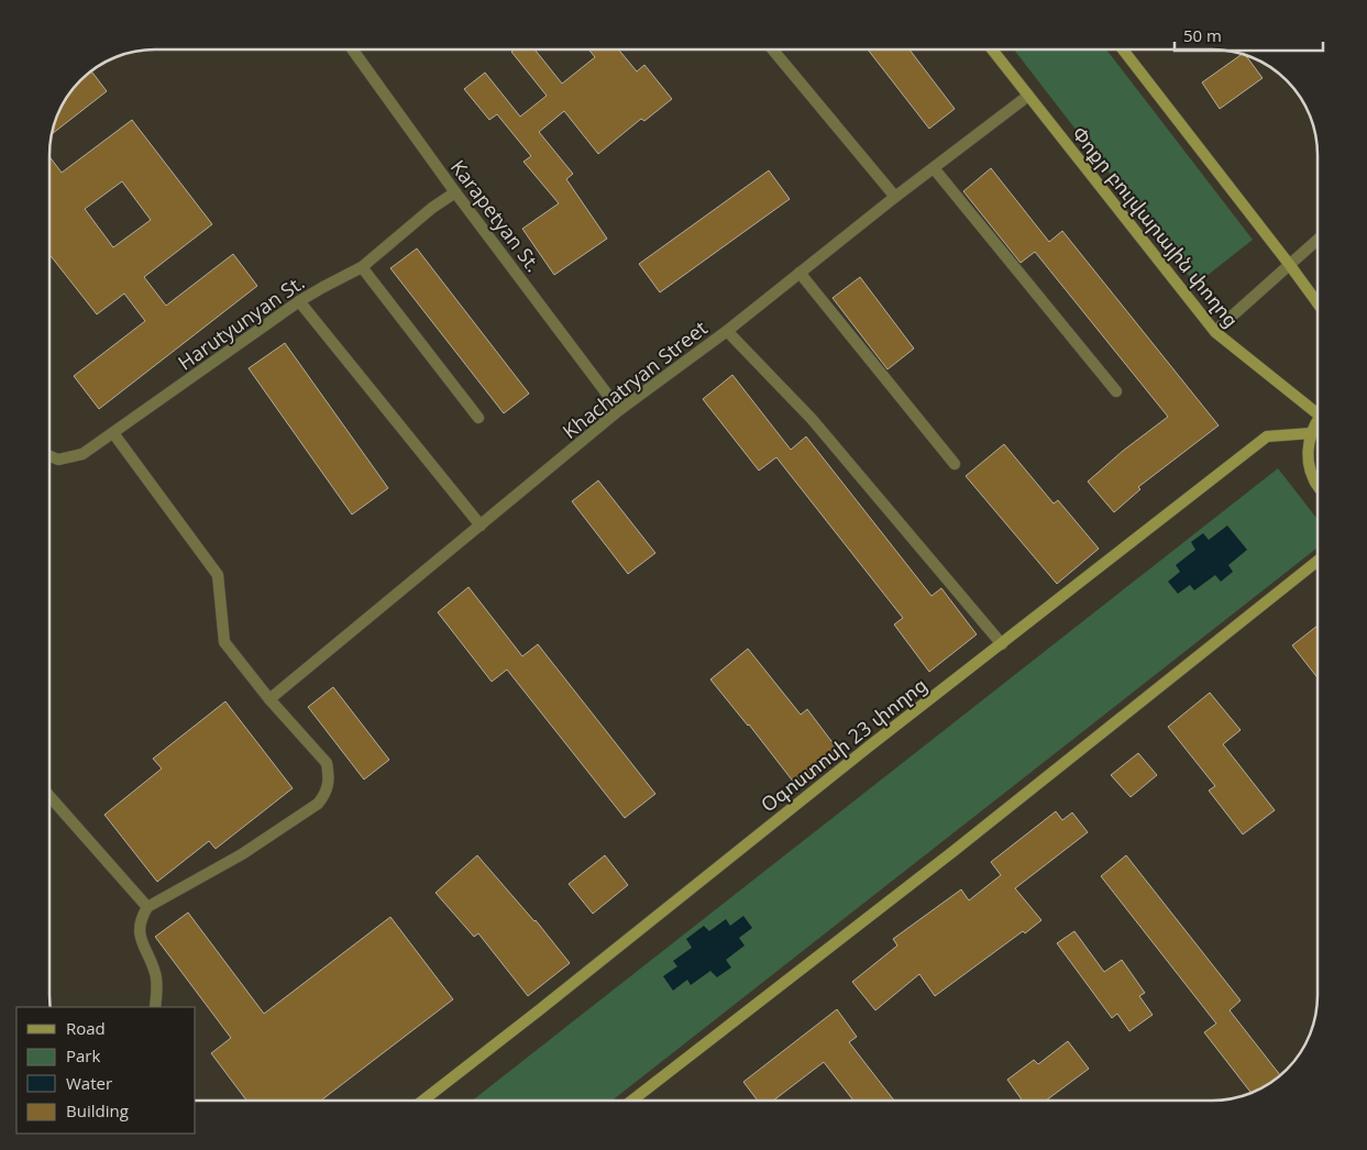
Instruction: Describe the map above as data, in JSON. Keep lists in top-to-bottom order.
{
  "streets": {
    "street": [
      "Karapetyan St.",
      "Փոքր բուլվարային փողոց",
      "Harutyunyan St.",
      "Khachatryan Street",
      "Օգոստոսի 23 փողոց"
    ]
  },
  "crossings": [
    ["Karapetyan St.", "Harutyunyan St."],
    ["Karapetyan St.", "Khachatryan Street"],
    ["Փոքր բուլվարային փողոց", "Khachatryan Street"]
  ],
  "legend": [
    "Road",
    "Park",
    "Water",
    "Building"
  ],
  "scale_bar": "50 m"
}
